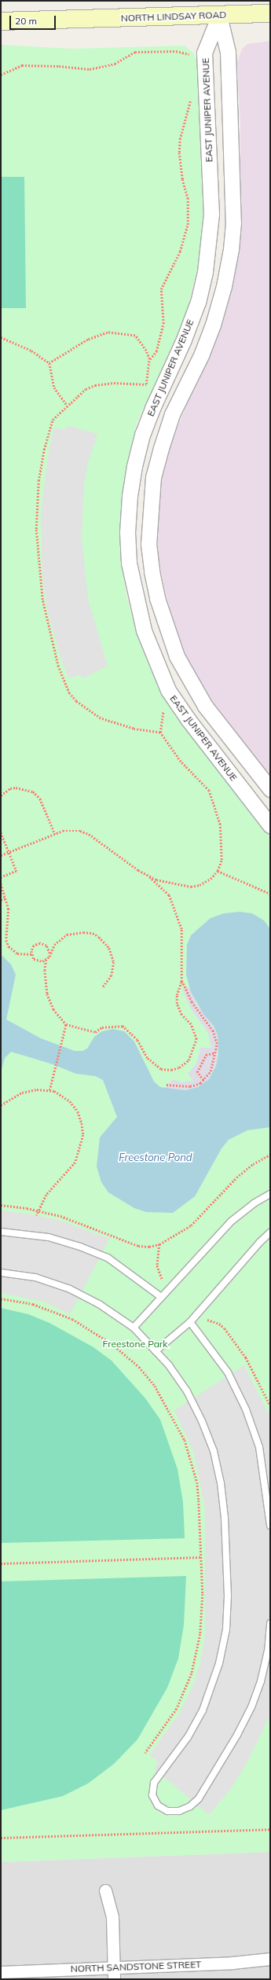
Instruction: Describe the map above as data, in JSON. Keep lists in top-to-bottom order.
{
  "streets": {
    "main road": ["NORTH LINDSAY ROAD"],
    "street": ["EAST JUNIPER AVENUE", "NORTH SANDSTONE STREET"]
  },
  "crossings": [
    ["NORTH LINDSAY ROAD", "EAST JUNIPER AVENUE"]
  ],
  "water": ["Freestone Pond"],
  "parks": ["Freestone Park"],
  "scale_bar": "20 m"
}
